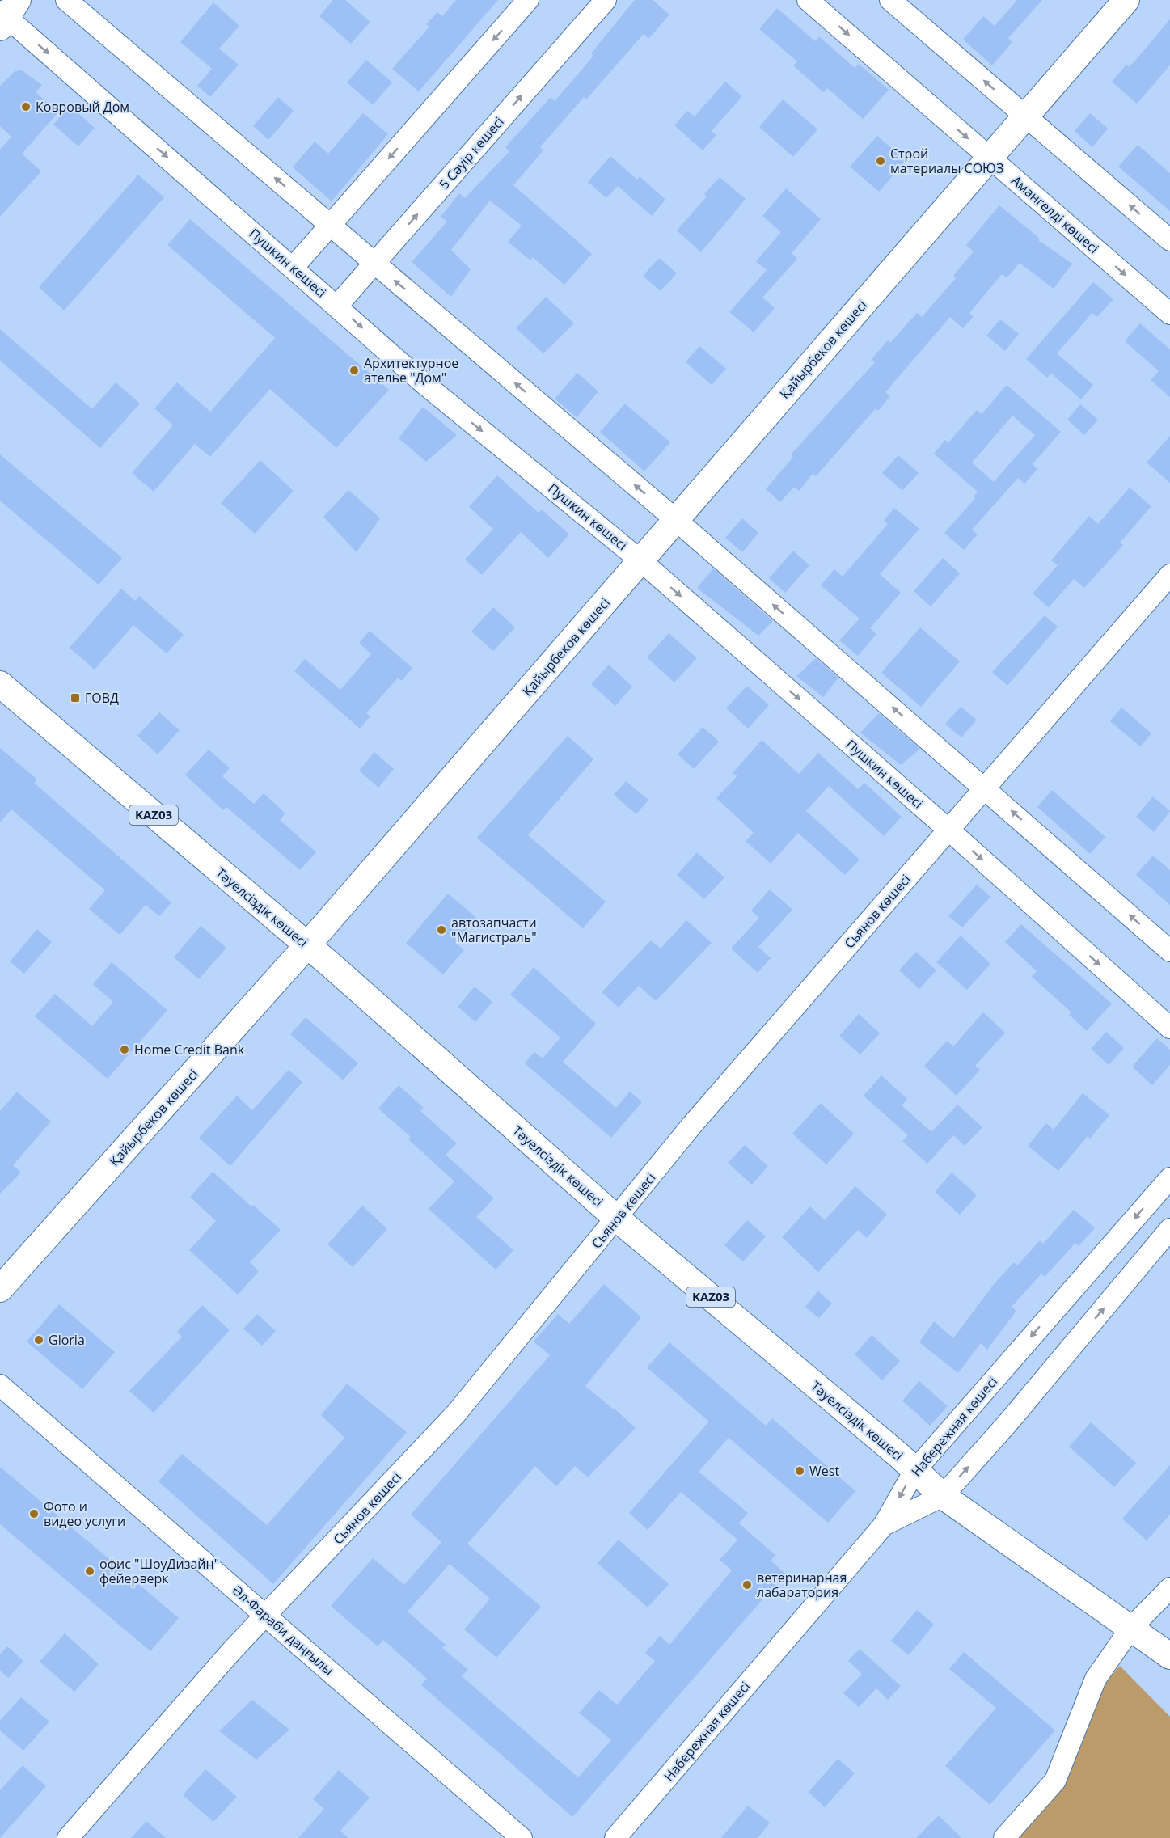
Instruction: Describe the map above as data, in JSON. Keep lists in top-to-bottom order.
{
  "streets": {
    "main road": ["Қайырбеков көшесі", "KАZ03", "Тәуелсіздік көшесі"],
    "street": [
      "5 Сәуір көшесі",
      "Амангелді көшесі",
      "Пушкин көшесі",
      "Сьянов көшесі",
      "Набережная көшесі",
      "Әл-Фараби даңғылы"
    ]
  },
  "crossings": [
    ["5 Сәуір көшесі", "Пушкин көшесі"],
    ["Амангелді көшесі", "Қайырбеков көшесі"],
    ["Пушкин көшесі", "Қайырбеков көшесі"],
    ["Пушкин көшесі", "Сьянов көшесі"],
    ["Қайырбеков көшесі", "Тәуелсіздік көшесі"],
    ["KАZ03", "Тәуелсіздік көшесі"],
    ["Тәуелсіздік көшесі", "Сьянов көшесі"],
    ["Тәуелсіздік көшесі", "Набережная көшесі"],
    ["Сьянов көшесі", "Әл-Фараби даңғылы"]
  ],
  "places": {
    "other": [
      "Ковровый Дом",
      "Строй материалы СОЮЗ",
      "Архитектурное ателье \"Дом\"",
      "автозапчасти \"Магистраль\"",
      "Home Credit Bank",
      "Gloria",
      "West",
      "Фото и видео услуги",
      "офис \"ШоуДизайн\" фейерверк",
      "ветеринарная лабаратория"
    ],
    "transit": ["ГОВД"]
  }
}
